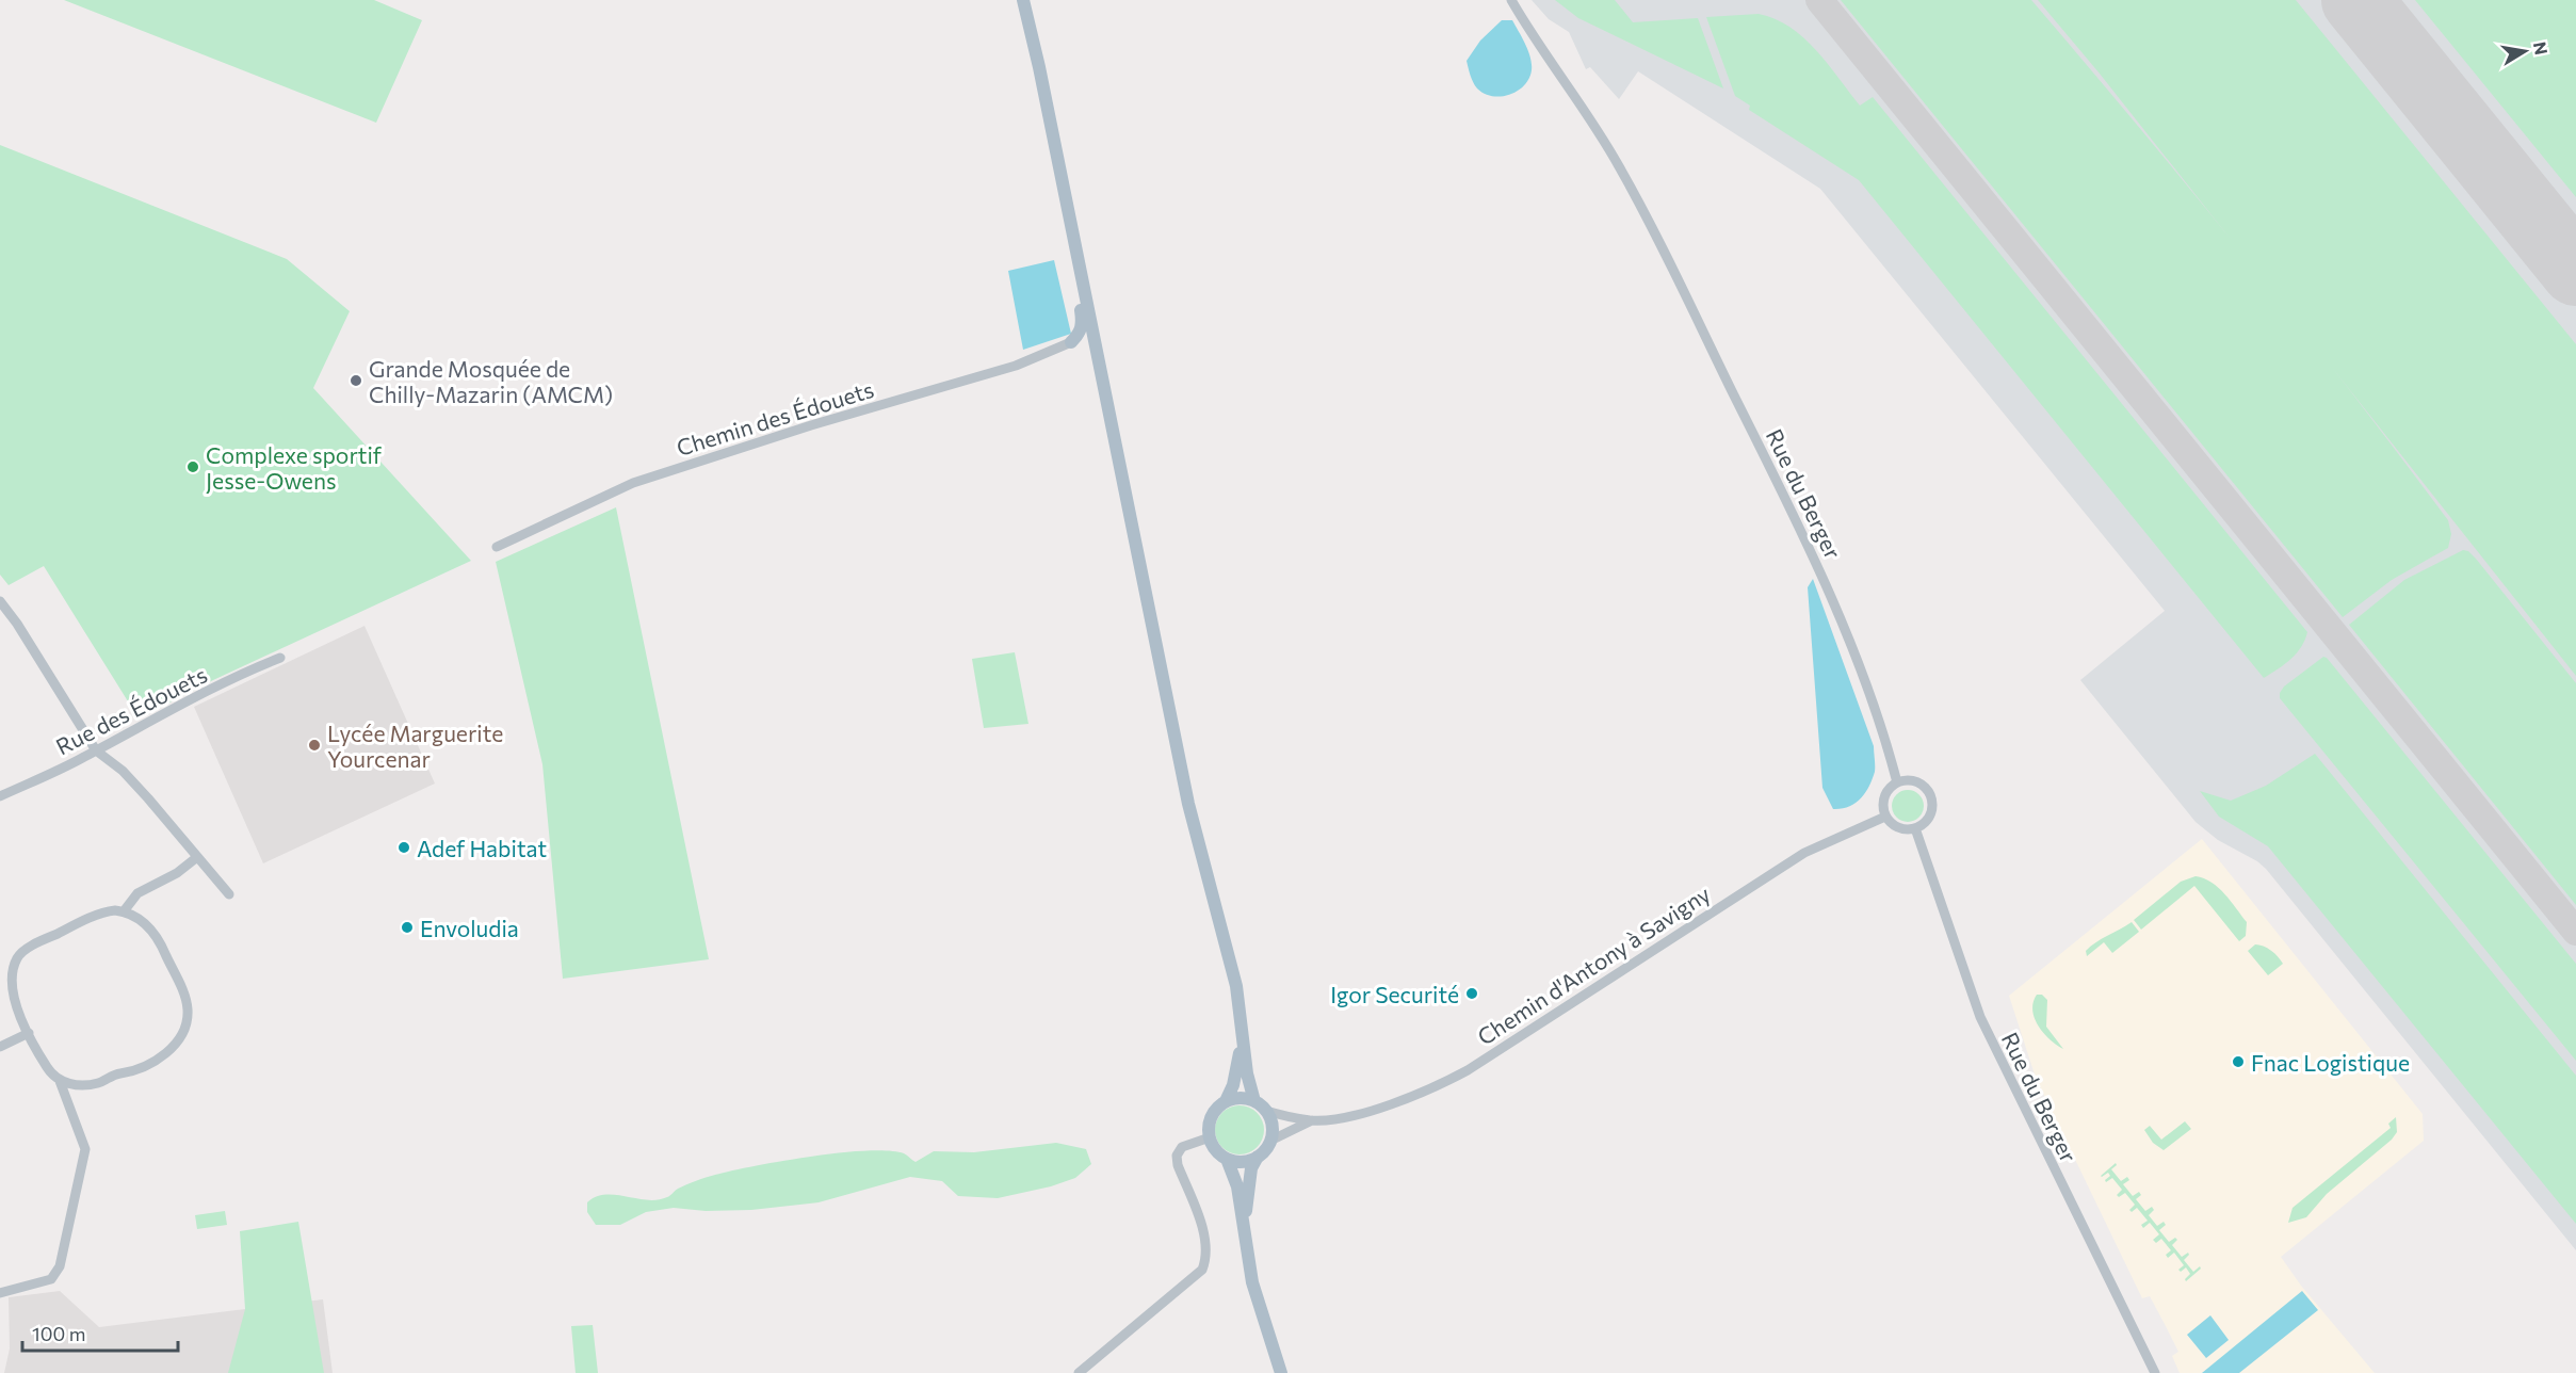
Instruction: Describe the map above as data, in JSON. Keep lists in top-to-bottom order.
{
  "streets": {
    "street": [
      "Chemin des Édouets",
      "Rue du Berger",
      "Rue des Édouets",
      "Chemin d'Antony à Savigny"
    ]
  },
  "crossings": [
    ["Rue du Berger", "Chemin d'Antony à Savigny"]
  ],
  "places": [
    "Grande Mosquée de Chilly-Mazarin (AMCM)",
    "Complexe sportif Jesse-Owens",
    "Lycée Marguerite Yourcenar",
    "Adef Habitat",
    "Envoludia",
    "Igor Securité",
    "Fnac Logistique"
  ],
  "scale_bar": "100 m",
  "north": "right"
}
